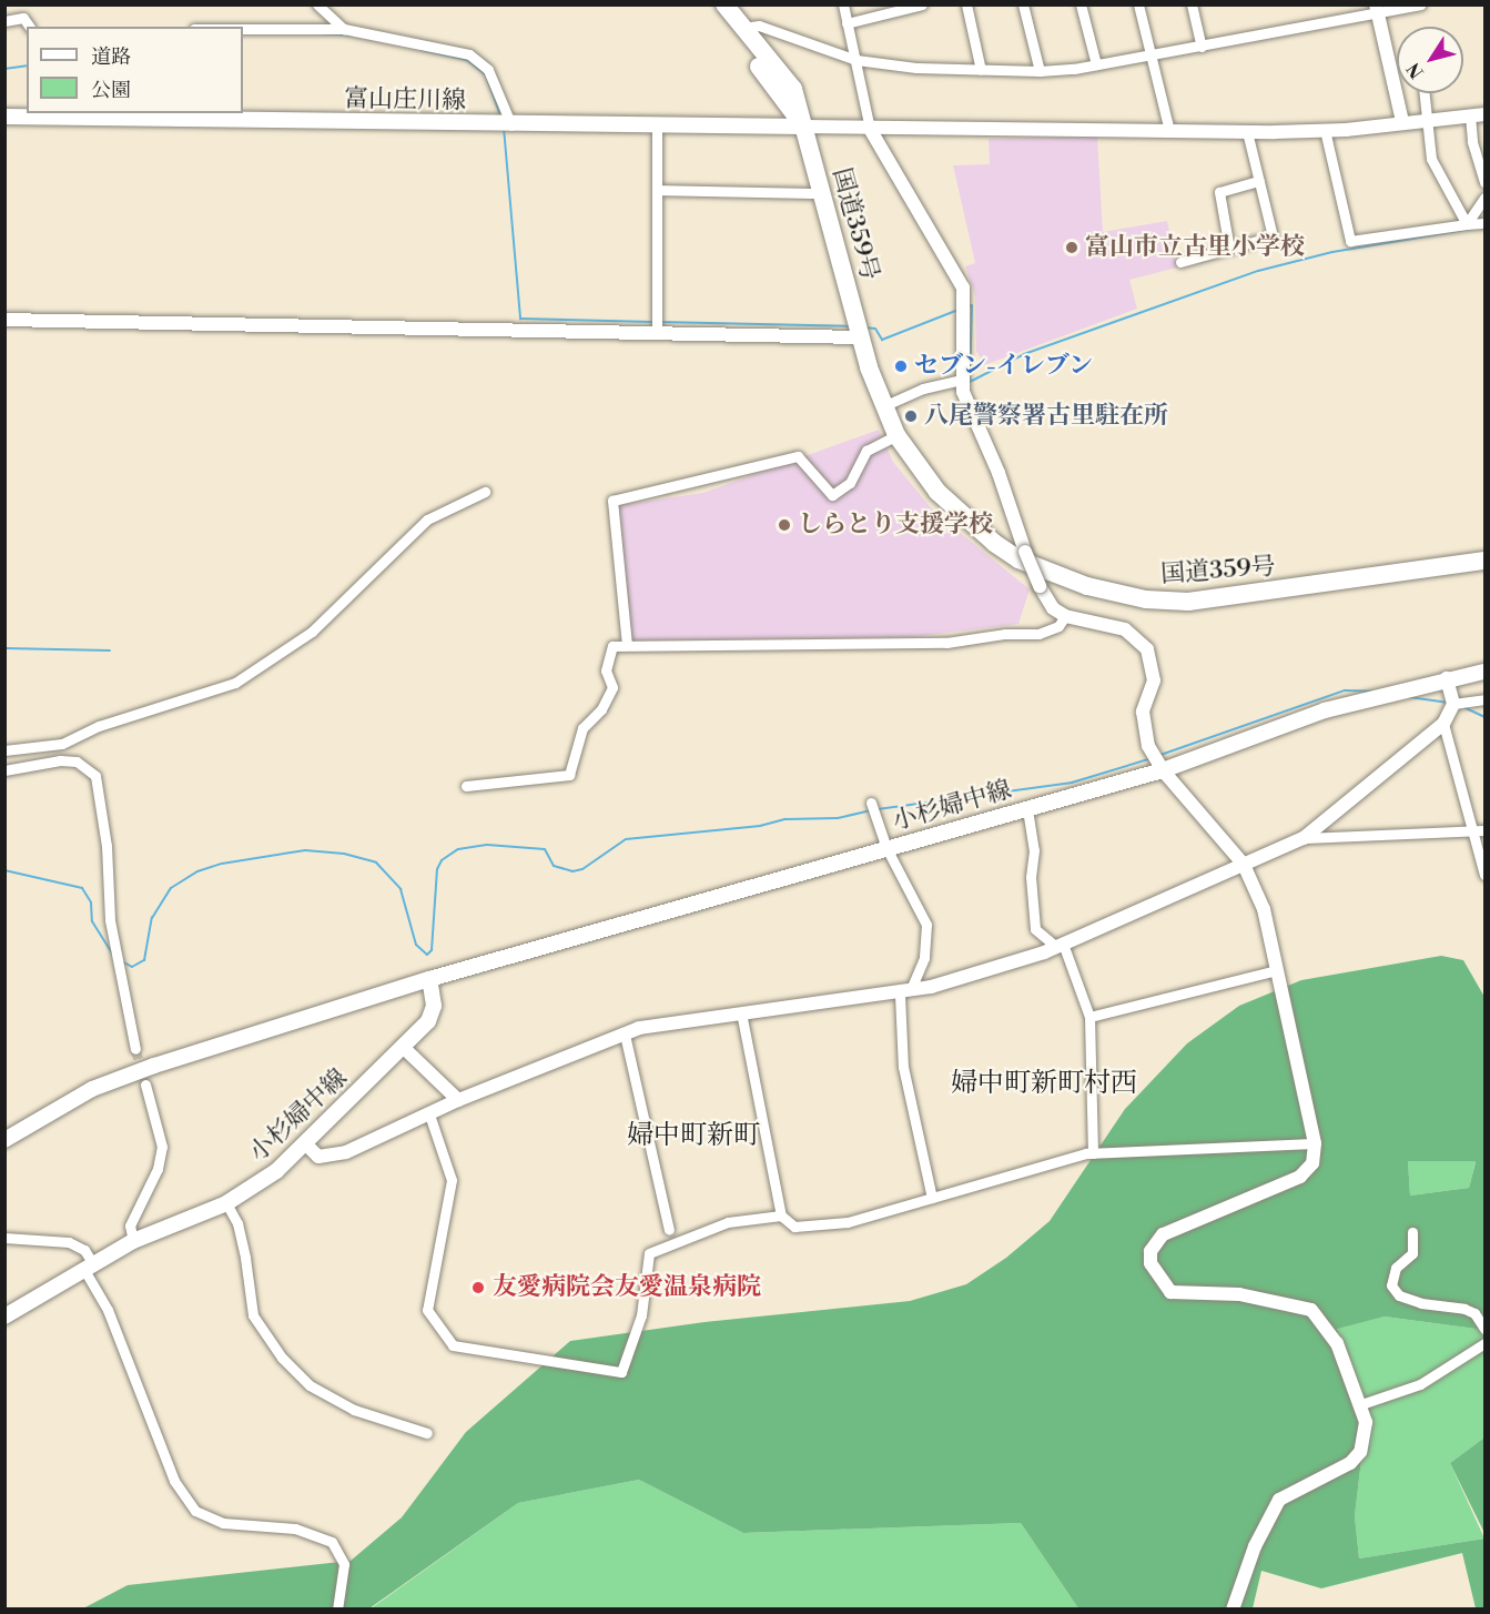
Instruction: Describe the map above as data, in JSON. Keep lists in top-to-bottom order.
{
  "streets": {
    "highway": ["国道359号"],
    "main road": ["富山庄川線", "小杉婦中線"]
  },
  "crossings": [
    ["富山庄川線", "国道359号"]
  ],
  "districts": ["婦中町新町村西", "婦中町新町"],
  "places": [
    "富山市立古里小学校",
    "セブン-イレブン",
    "八尾警察署古里駐在所",
    "しらとり支援学校",
    "友愛病院会友愛温泉病院"
  ],
  "legend": ["道路", "公園"],
  "north": "bottom left"
}
